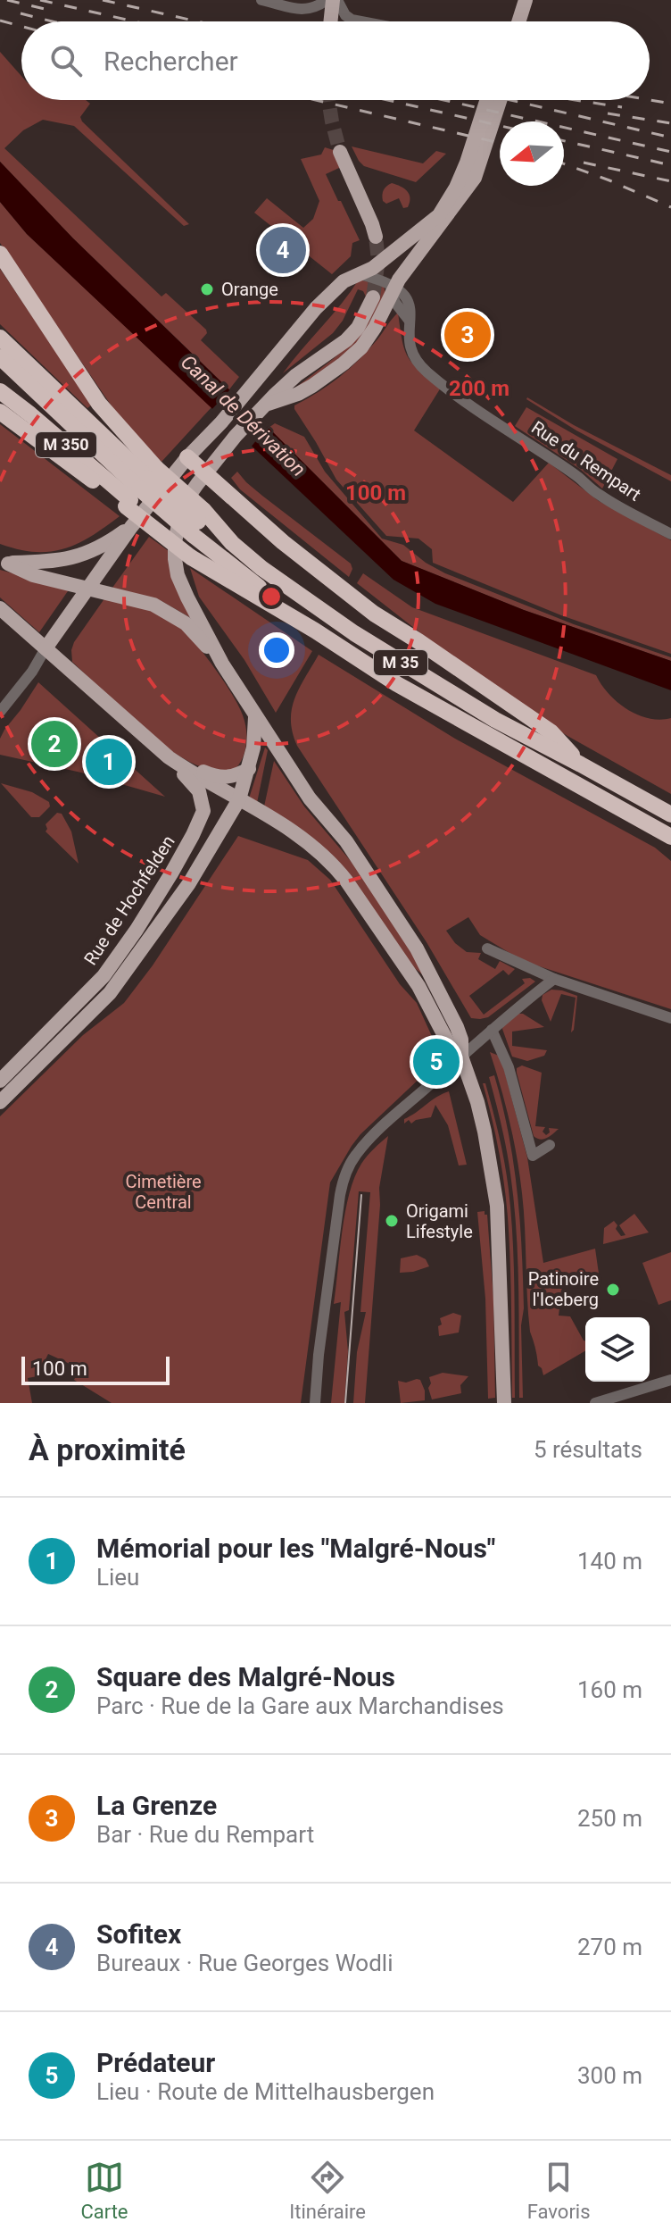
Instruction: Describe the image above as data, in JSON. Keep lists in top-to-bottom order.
{
  "streets": {
    "highway": ["M 350", "M 35"],
    "main road": ["Rue de Hochfelden"],
    "street": ["Rue du Rempart"]
  },
  "crossings": [
    ["M 350", "M 35"]
  ],
  "water": ["Canal de Dérivation"],
  "parks": ["Cimetière Central"],
  "places": ["Orange", "Origami Lifestyle", "Patinoire l'Iceberg"],
  "scale_bar": "100 m",
  "north": "left",
  "page": {
    "search": "Rechercher",
    "pins": [
      "4",
      "3",
      "2",
      "1",
      "5"
    ],
    "scale": "100 m",
    "heading": ["À proximité", "5 résultats"],
    "list": [
      {
        "mark": "1",
        "name": "Mémorial pour les \"Malgré-Nous\"",
        "note": "Lieu",
        "value": "140 m"
      },
      {
        "mark": "2",
        "name": "Square des Malgré-Nous",
        "note": "Parc · Rue de la Gare aux Marchandises",
        "value": "160 m"
      },
      {
        "mark": "3",
        "name": "La Grenze",
        "note": "Bar · Rue du Rempart",
        "value": "250 m"
      },
      {
        "mark": "4",
        "name": "Sofitex",
        "note": "Bureaux · Rue Georges Wodli",
        "value": "270 m"
      },
      {
        "mark": "5",
        "name": "Prédateur",
        "note": "Lieu · Route de Mittelhausbergen",
        "value": "300 m"
      }
    ],
    "nav": ["Carte", "Itinéraire", "Favoris"]
  },
  "rings": ["200 m", "100 m"]
}
